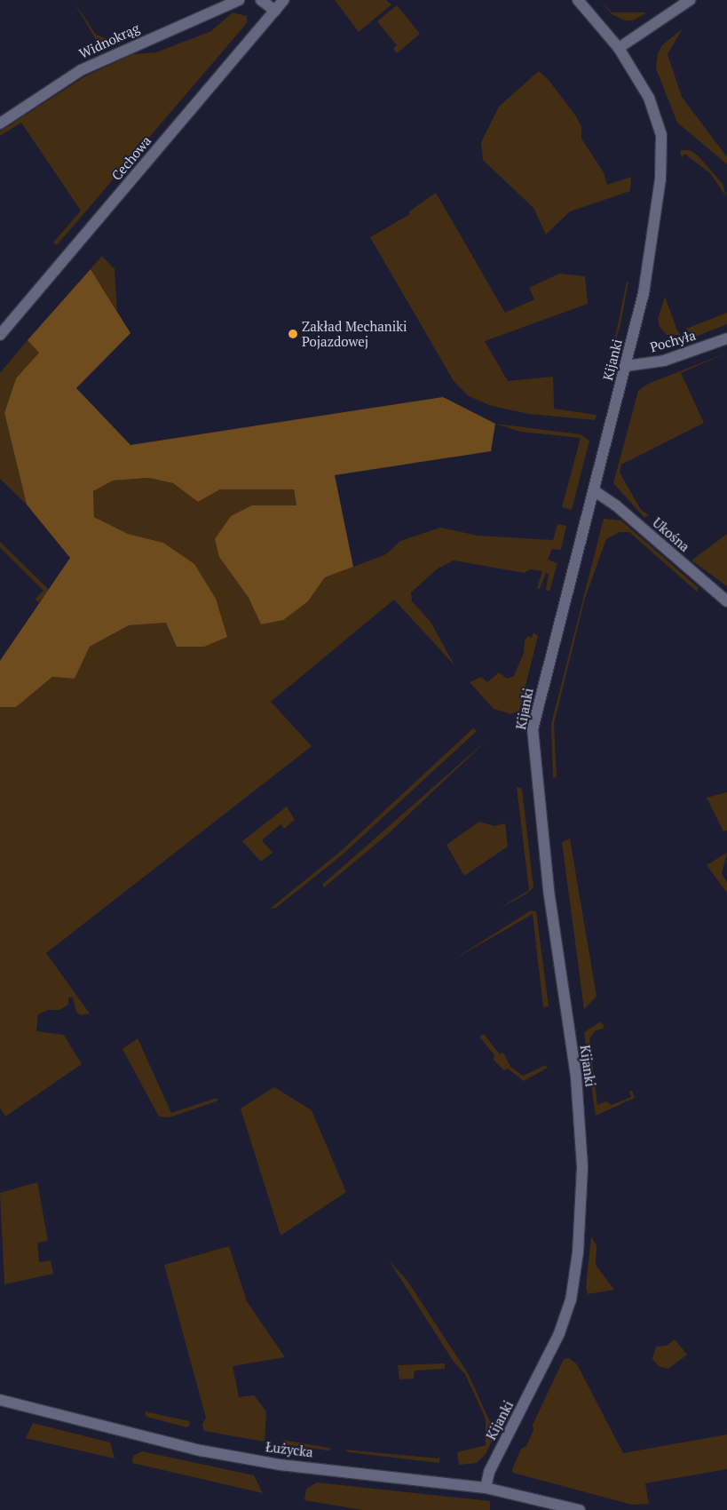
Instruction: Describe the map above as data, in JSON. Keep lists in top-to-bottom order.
{
  "streets": {
    "street": [
      "Widnokrąg",
      "Cechowa",
      "Pochyła",
      "Kijanki",
      "Ukośna",
      "Łużycka"
    ]
  },
  "crossings": [
    ["Pochyła", "Kijanki"],
    ["Kijanki", "Ukośna"],
    ["Kijanki", "Łużycka"]
  ],
  "places": ["Zakład Mechaniki Pojazdowej"]
}
